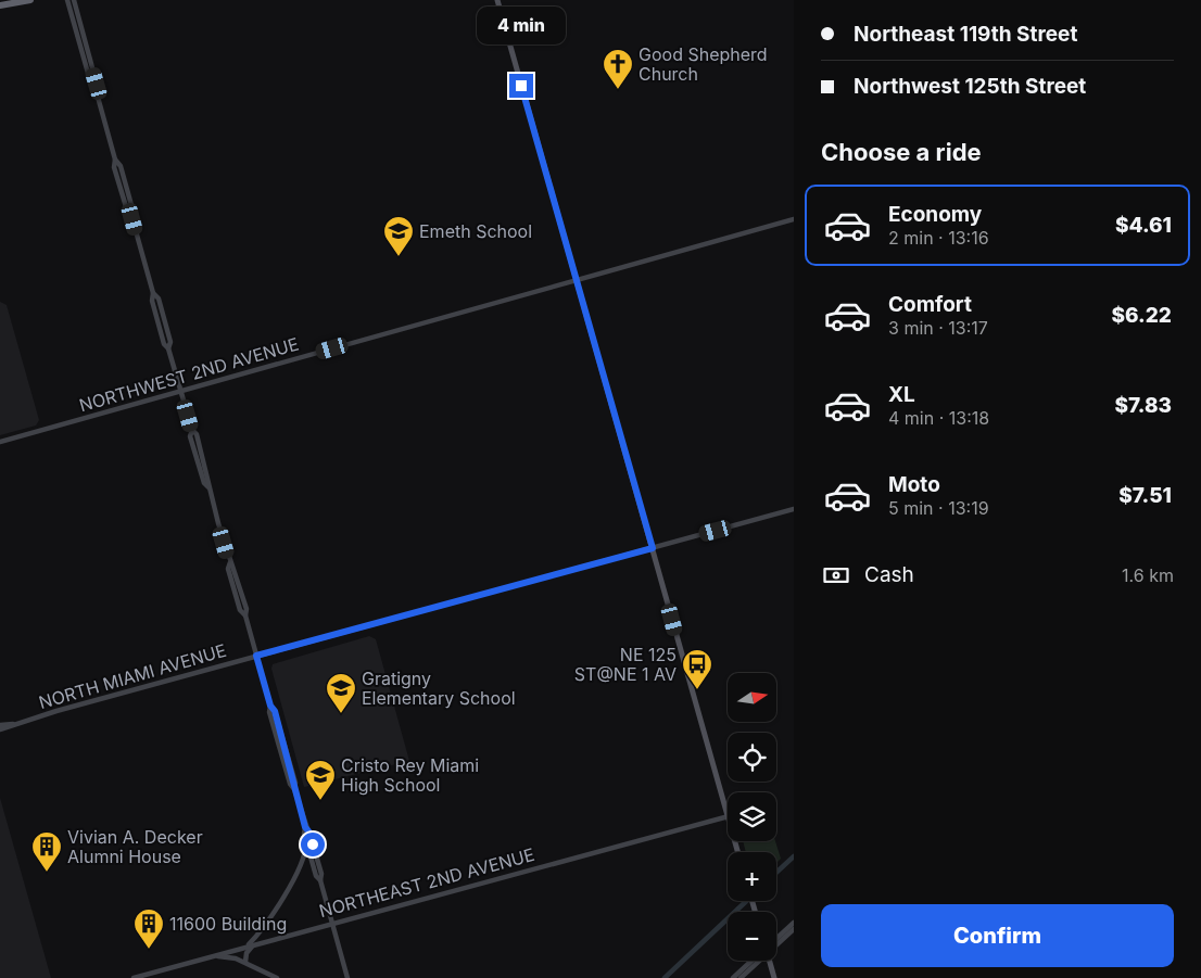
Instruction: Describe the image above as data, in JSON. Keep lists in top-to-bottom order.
{
  "streets": {
    "street": ["NORTHWEST 2ND AVENUE", "NORTH MIAMI AVENUE", "NORTHEAST 2ND AVENUE"]
  },
  "places": {
    "church": ["Good Shepherd Church"],
    "school or university": ["Emeth School", "Gratigny Elementary School", "Cristo Rey Miami High School"],
    "bus stop": ["NE 125 ST@NE 1 AV"],
    "building": ["Vivian A. Decker Alumni House", "11600 Building"]
  },
  "north": "right",
  "page": {
    "banner": ["Northeast 119th Street", "Northwest 125th Street"],
    "bubble": "4 min",
    "heading": "Choose a ride",
    "list": [
      {
        "name": "Economy",
        "note": "2 min · 13:16",
        "value": "$4.61"
      },
      {
        "name": "Comfort",
        "note": "3 min · 13:17",
        "value": "$6.22"
      },
      {
        "name": "XL",
        "note": "4 min · 13:18",
        "value": "$7.83"
      },
      {
        "name": "Moto",
        "note": "5 min · 13:19",
        "value": "$7.51"
      }
    ],
    "pay": ["Cash", "1.6 km"],
    "map_buttons": ["+", "−"],
    "buttons": "Confirm"
  }
}
